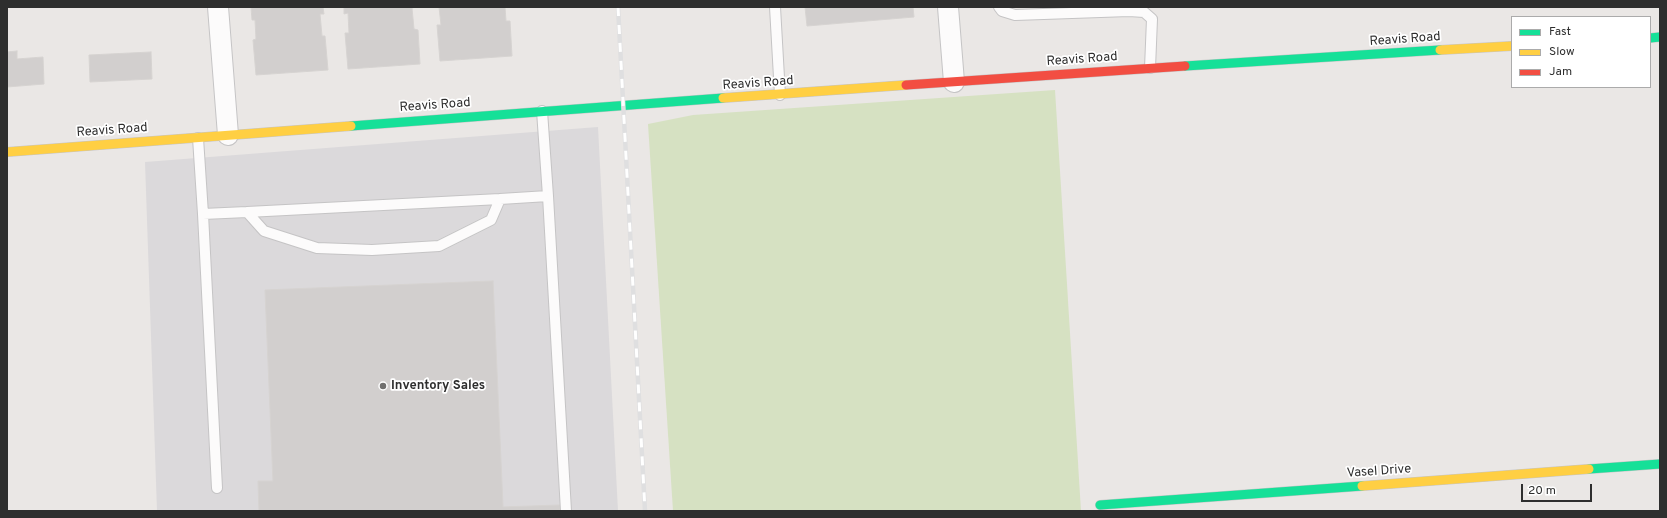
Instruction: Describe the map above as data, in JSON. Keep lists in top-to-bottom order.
{
  "streets": {
    "street": ["Reavis Road", "Vasel Drive"]
  },
  "places": ["Inventory Sales"],
  "legend": ["Fast", "Slow", "Jam"],
  "scale_bar": "20 m"
}
